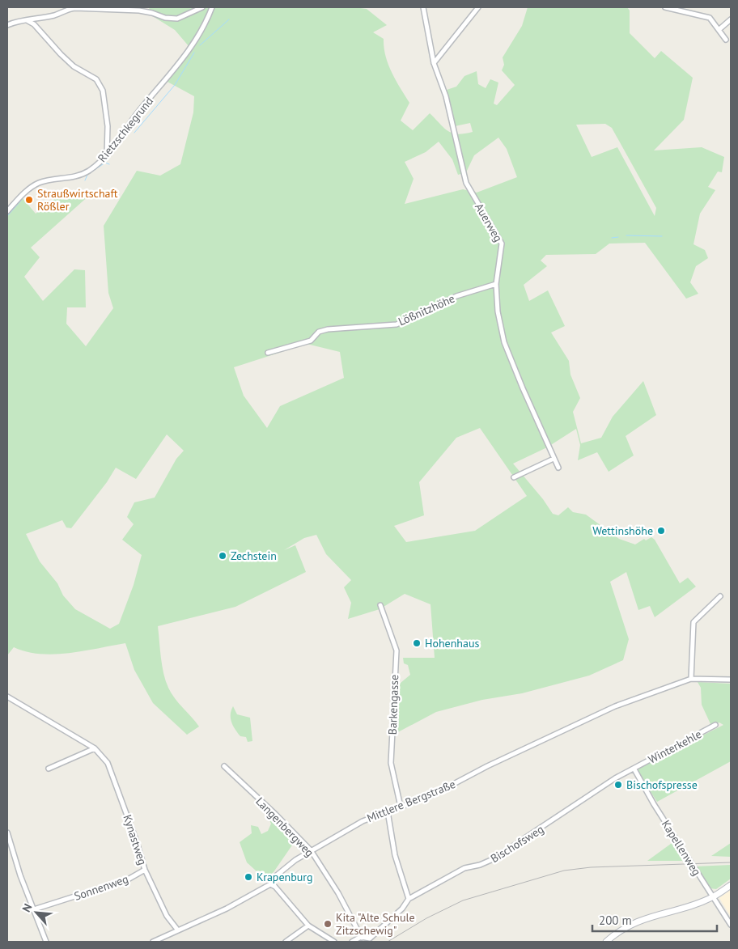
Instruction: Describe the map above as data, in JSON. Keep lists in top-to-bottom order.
{
  "streets": {
    "street": [
      "Rietzschkegrund",
      "Auerweg",
      "Lößnitzhöhe",
      "Barkengasse",
      "Winterkehle",
      "Mittlere Bergstraße",
      "Langenbergweg",
      "Kynastweg",
      "Bischofsweg",
      "Kapellenweg",
      "Sonnenweg"
    ]
  },
  "crossings": [
    ["Auerweg", "Lößnitzhöhe"],
    ["Barkengasse", "Mittlere Bergstraße"],
    ["Winterkehle", "Bischofsweg"],
    ["Winterkehle", "Kapellenweg"],
    ["Mittlere Bergstraße", "Langenbergweg"],
    ["Mittlere Bergstraße", "Kynastweg"],
    ["Langenbergweg", "Bischofsweg"],
    ["Kynastweg", "Sonnenweg"],
    ["Bischofsweg", "Kapellenweg"]
  ],
  "places": [
    "Straußwirtschaft Rößler",
    "Wettinshöhe",
    "Zechstein",
    "Hohenhaus",
    "Bischofspresse",
    "Krapenburg",
    "Kita \"Alte Schule Zitzschewig\""
  ],
  "scale_bar": "200 m",
  "north": "top left"
}
